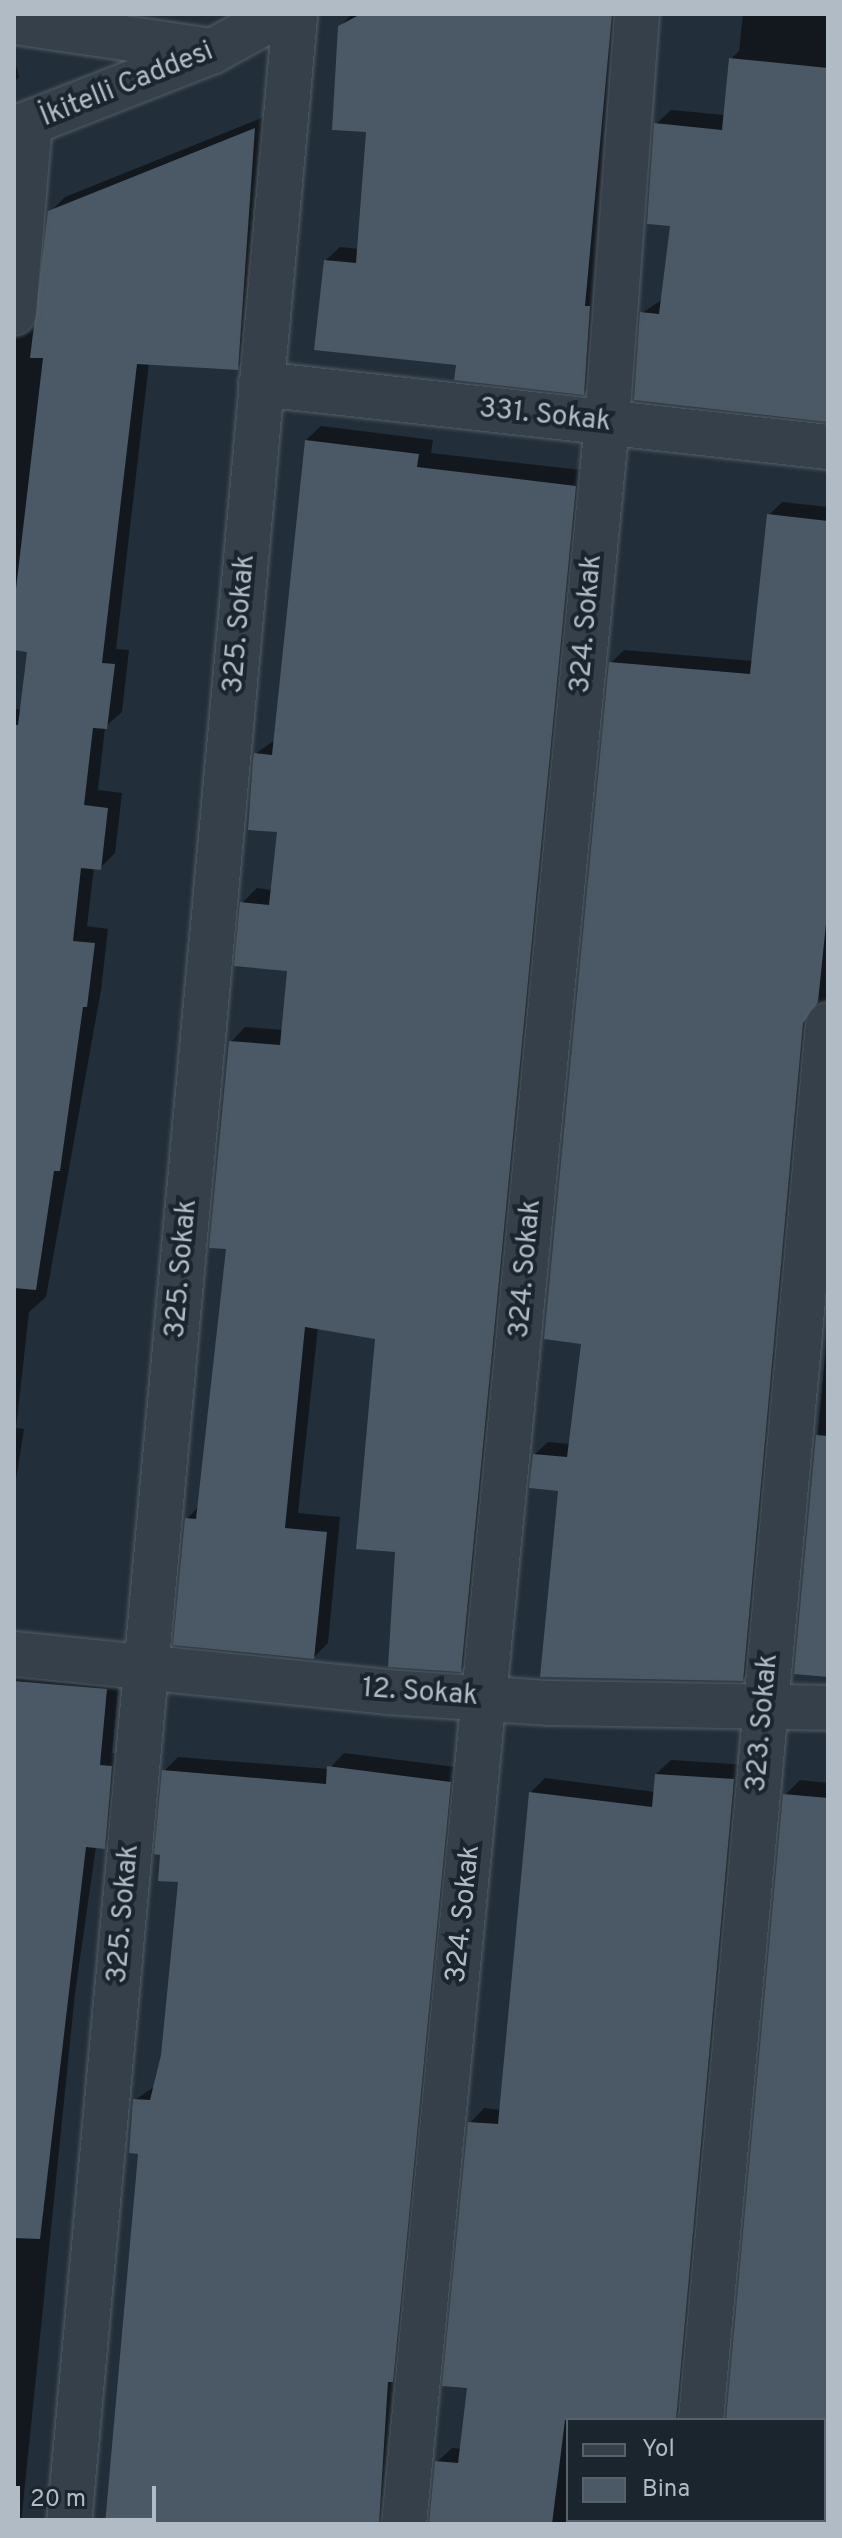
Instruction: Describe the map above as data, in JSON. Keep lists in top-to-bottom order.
{
  "streets": {
    "street": [
      "İkitelli Caddesi",
      "331. Sokak",
      "325. Sokak",
      "324. Sokak",
      "12. Sokak",
      "323. Sokak"
    ]
  },
  "crossings": [
    ["331. Sokak", "325. Sokak"],
    ["331. Sokak", "324. Sokak"],
    ["325. Sokak", "12. Sokak"],
    ["324. Sokak", "12. Sokak"],
    ["12. Sokak", "323. Sokak"]
  ],
  "legend": ["Yol", "Bina"],
  "scale_bar": "20 m"
}
